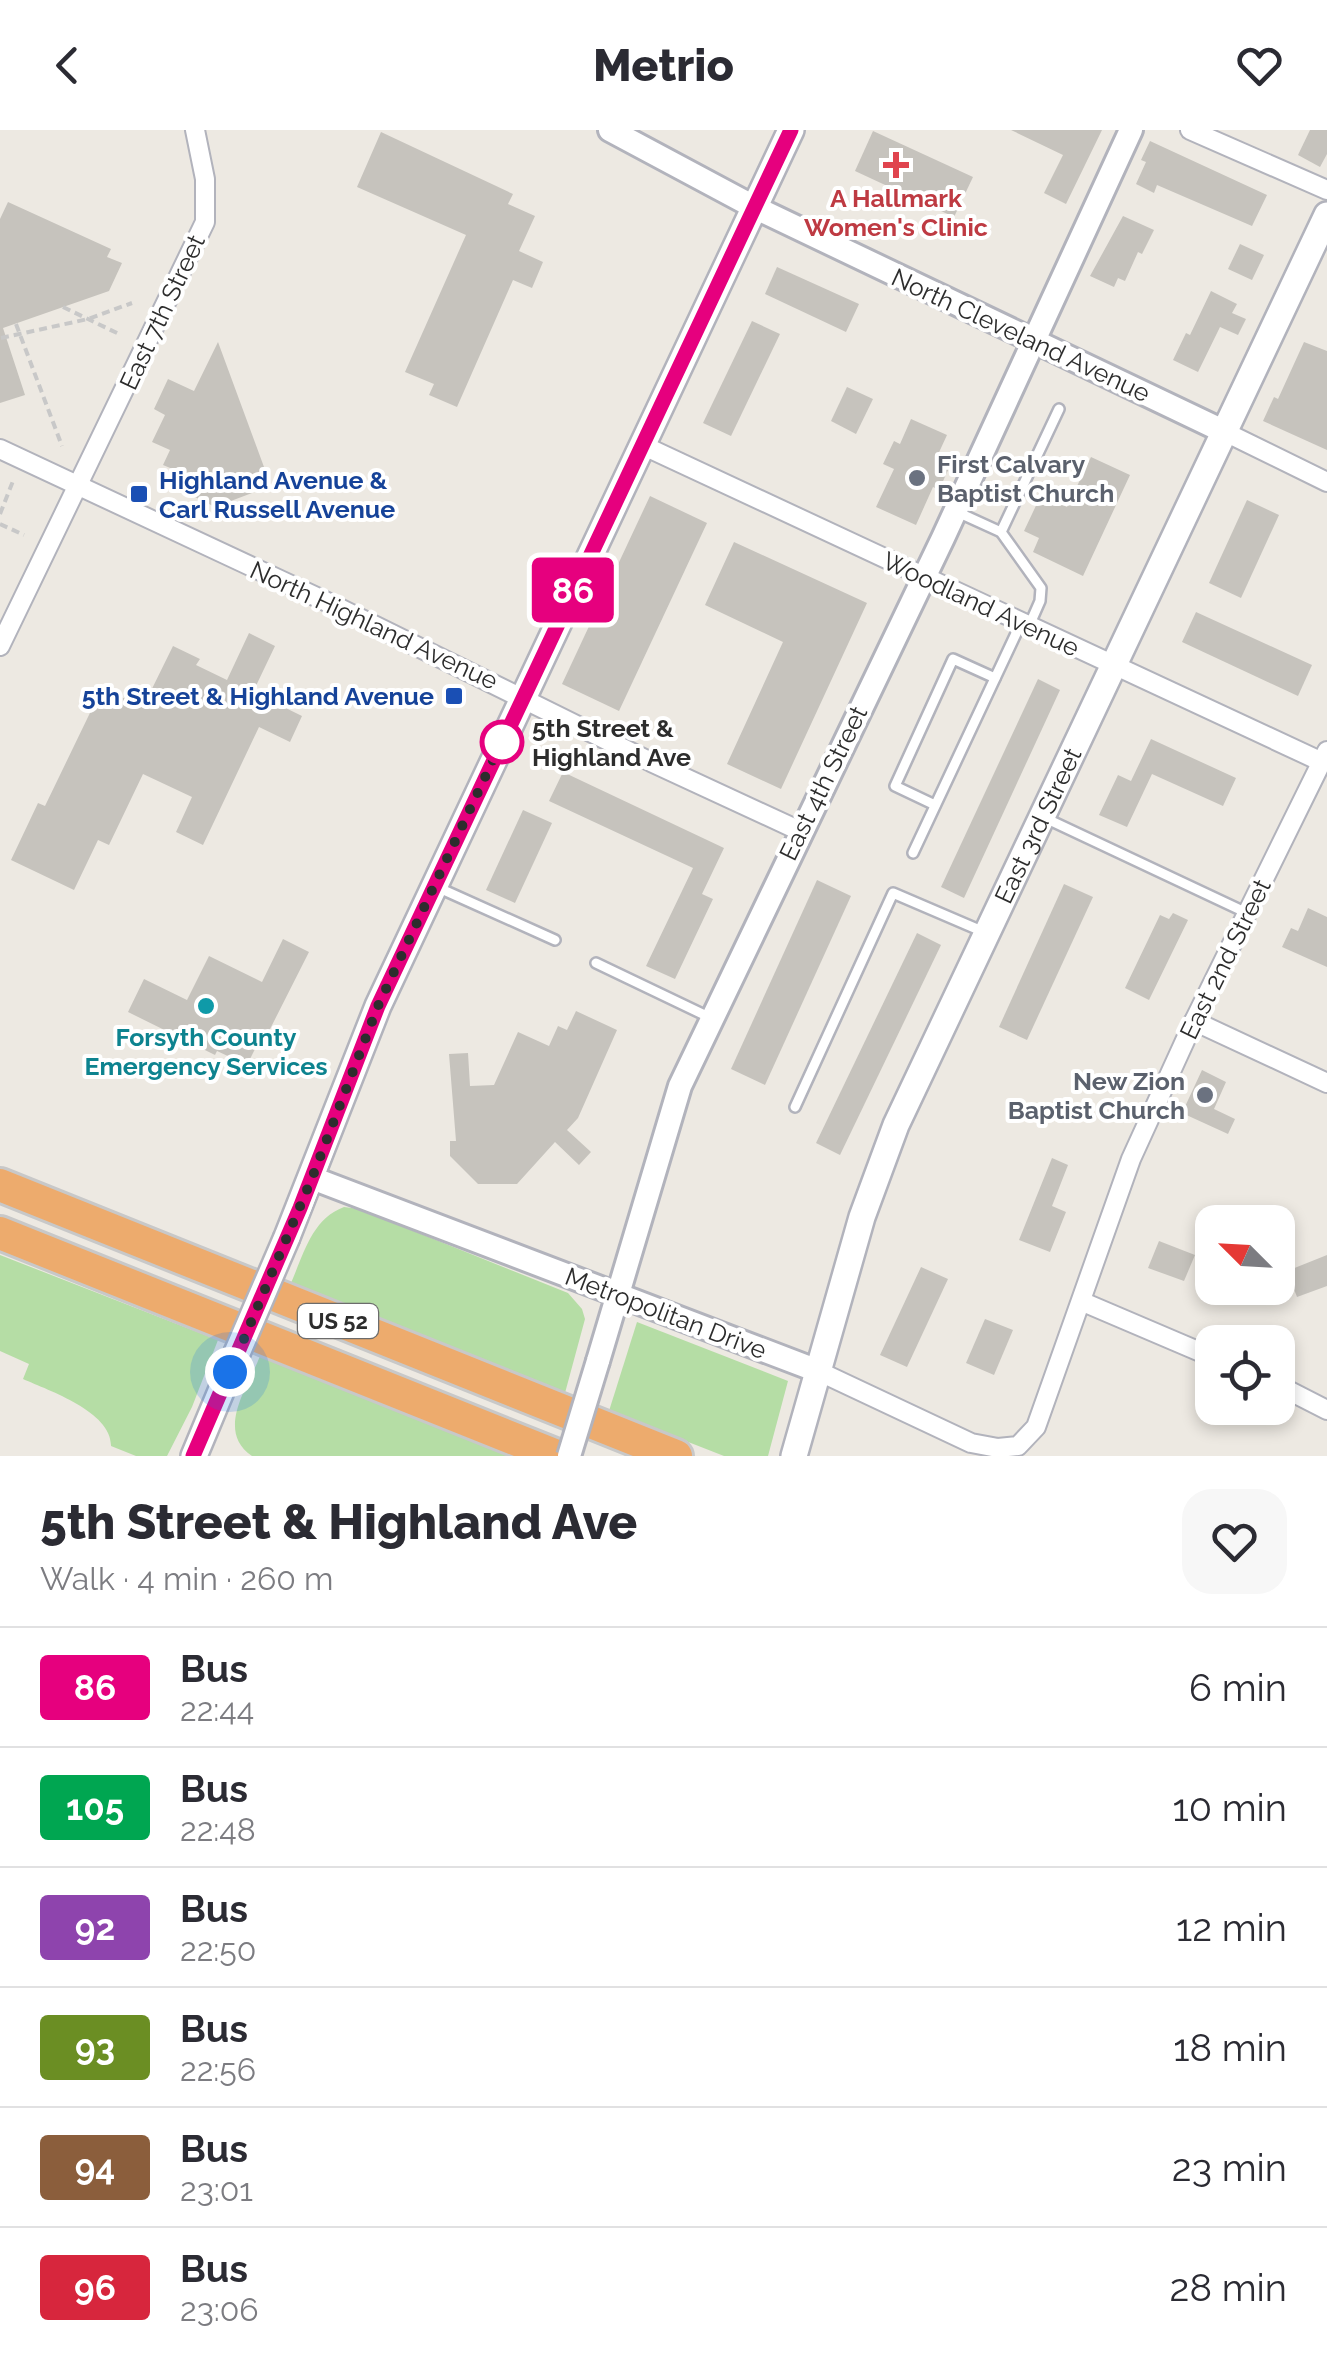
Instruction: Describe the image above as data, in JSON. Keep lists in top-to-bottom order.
{
  "streets": {
    "highway": ["US 52"],
    "main road": ["East 3rd Street"],
    "street": [
      "East 7th Street",
      "North Cleveland Avenue",
      "Woodland Avenue",
      "North Highland Avenue",
      "East 4th Street",
      "East 2nd Street",
      "Metropolitan Drive"
    ]
  },
  "crossings": [
    ["East 7th Street", "North Highland Avenue"],
    ["North Cleveland Avenue", "East 4th Street"],
    ["North Cleveland Avenue", "East 3rd Street"],
    ["Woodland Avenue", "East 4th Street"],
    ["Woodland Avenue", "East 3rd Street"],
    ["Woodland Avenue", "East 2nd Street"],
    ["North Highland Avenue", "East 4th Street"],
    ["East 4th Street", "Metropolitan Drive"],
    ["East 3rd Street", "Metropolitan Drive"],
    ["East 2nd Street", "Metropolitan Drive"]
  ],
  "places": {
    "health": ["A Hallmark Women's Clinic"],
    "other": [
      "First Calvary Baptist Church",
      "5th Street & Highland Ave",
      "Forsyth County Emergency Services",
      "New Zion Baptist Church"
    ],
    "transit": ["Highland Avenue & Carl Russell Avenue", "5th Street & Highland Avenue"]
  },
  "lines": ["bus line 86"],
  "north": "top left",
  "page": {
    "header": "Metrio",
    "on_map": "86",
    "heading": ["5th Street & Highland Ave", "Walk · 4 min · 260 m"],
    "list": [
      {
        "mark": "86",
        "name": "Bus",
        "note": "22:44",
        "value": "6 min"
      },
      {
        "mark": "105",
        "name": "Bus",
        "note": "22:48",
        "value": "10 min"
      },
      {
        "mark": "92",
        "name": "Bus",
        "note": "22:50",
        "value": "12 min"
      },
      {
        "mark": "93",
        "name": "Bus",
        "note": "22:56",
        "value": "18 min"
      },
      {
        "mark": "94",
        "name": "Bus",
        "note": "23:01",
        "value": "23 min"
      },
      {
        "mark": "96",
        "name": "Bus",
        "note": "23:06",
        "value": "28 min"
      }
    ]
  }
}
